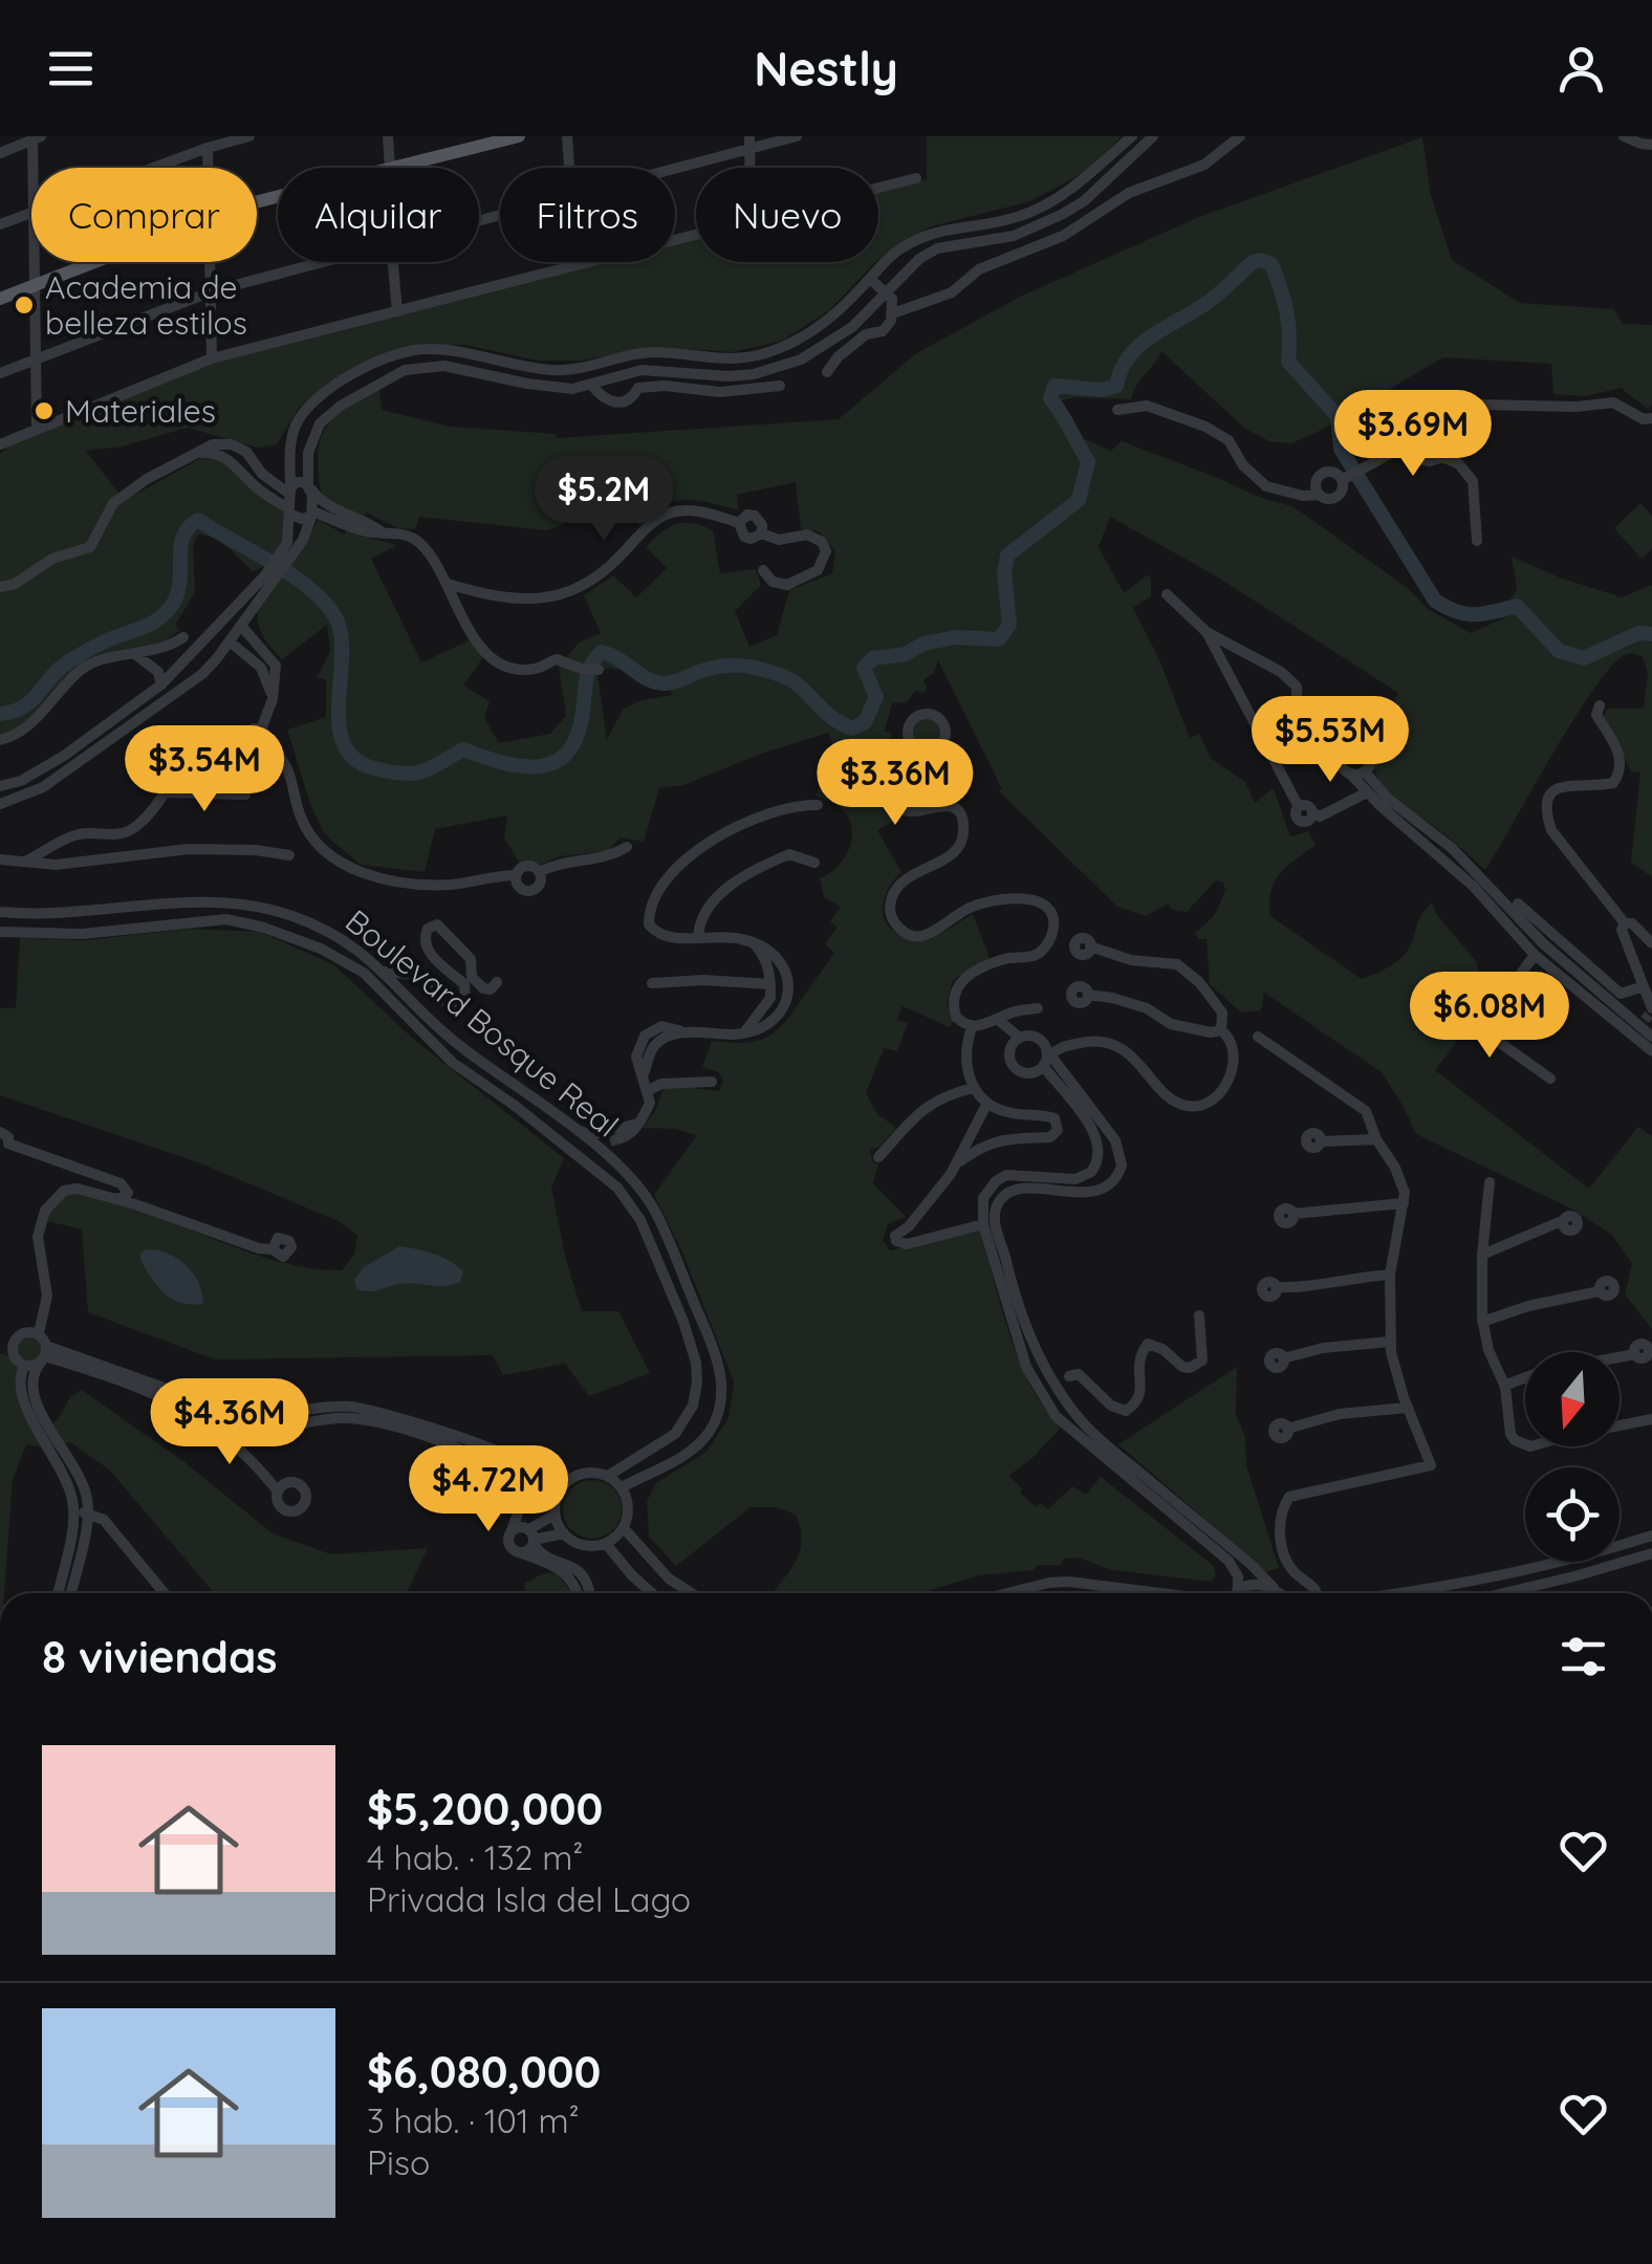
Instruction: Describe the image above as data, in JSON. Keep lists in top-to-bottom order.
{
  "streets": {
    "street": ["Boulevard Bosque Real"]
  },
  "places": ["Academia de belleza estilos", "Materiales"],
  "north": "bottom",
  "page": {
    "header": "Nestly",
    "chip": [
      "Comprar",
      "Alquilar",
      "Filtros",
      "Nuevo"
    ],
    "price": [
      "$3.69M",
      "$5.2M",
      "$5.53M",
      "$3.54M",
      "$3.36M",
      "$6.08M",
      "$4.36M",
      "$4.72M"
    ],
    "heading": "8 viviendas",
    "list": [
      {
        "name": "$5,200,000",
        "note": "4 hab. · 132 m² · Privada Isla del Lago"
      },
      {
        "name": "$6,080,000",
        "note": "3 hab. · 101 m² · Piso"
      }
    ]
  }
}
